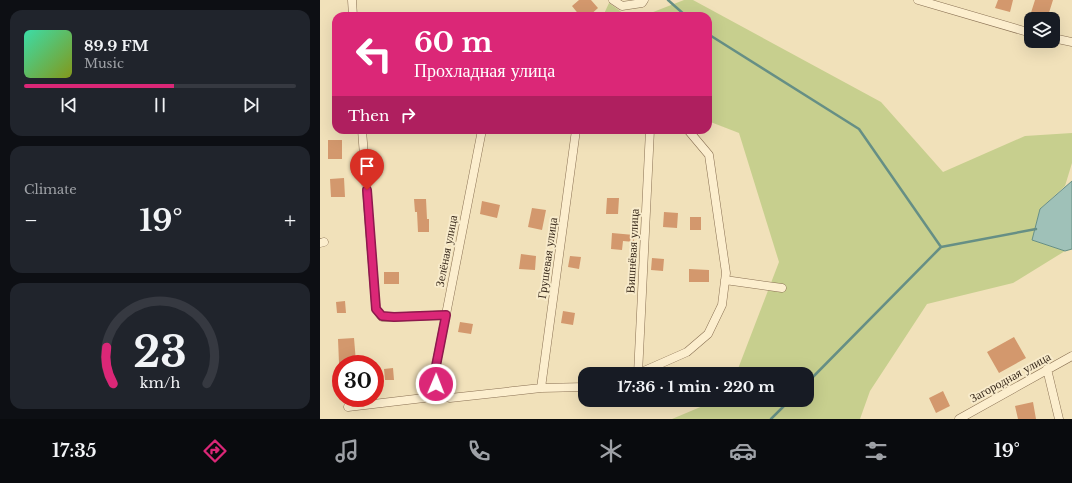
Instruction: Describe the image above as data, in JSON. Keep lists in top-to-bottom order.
{
  "streets": {
    "street": [
      "Зелёная улица",
      "Вишнёвая улица",
      "Грушевая улица",
      "Загородная улица"
    ]
  },
  "page": {
    "turn": ["60 m", "Прохладная улица"],
    "song": ["89.9 FM", "Music"],
    "then": "Then",
    "tile": "Climate",
    "heat": ["−", "19°", "+"],
    "limit": "30",
    "trip": "17:36 · 1 min · 220 m",
    "tabs": ["17:35", "19°"],
    "gauge": ["23", "km/h"]
  }
}
